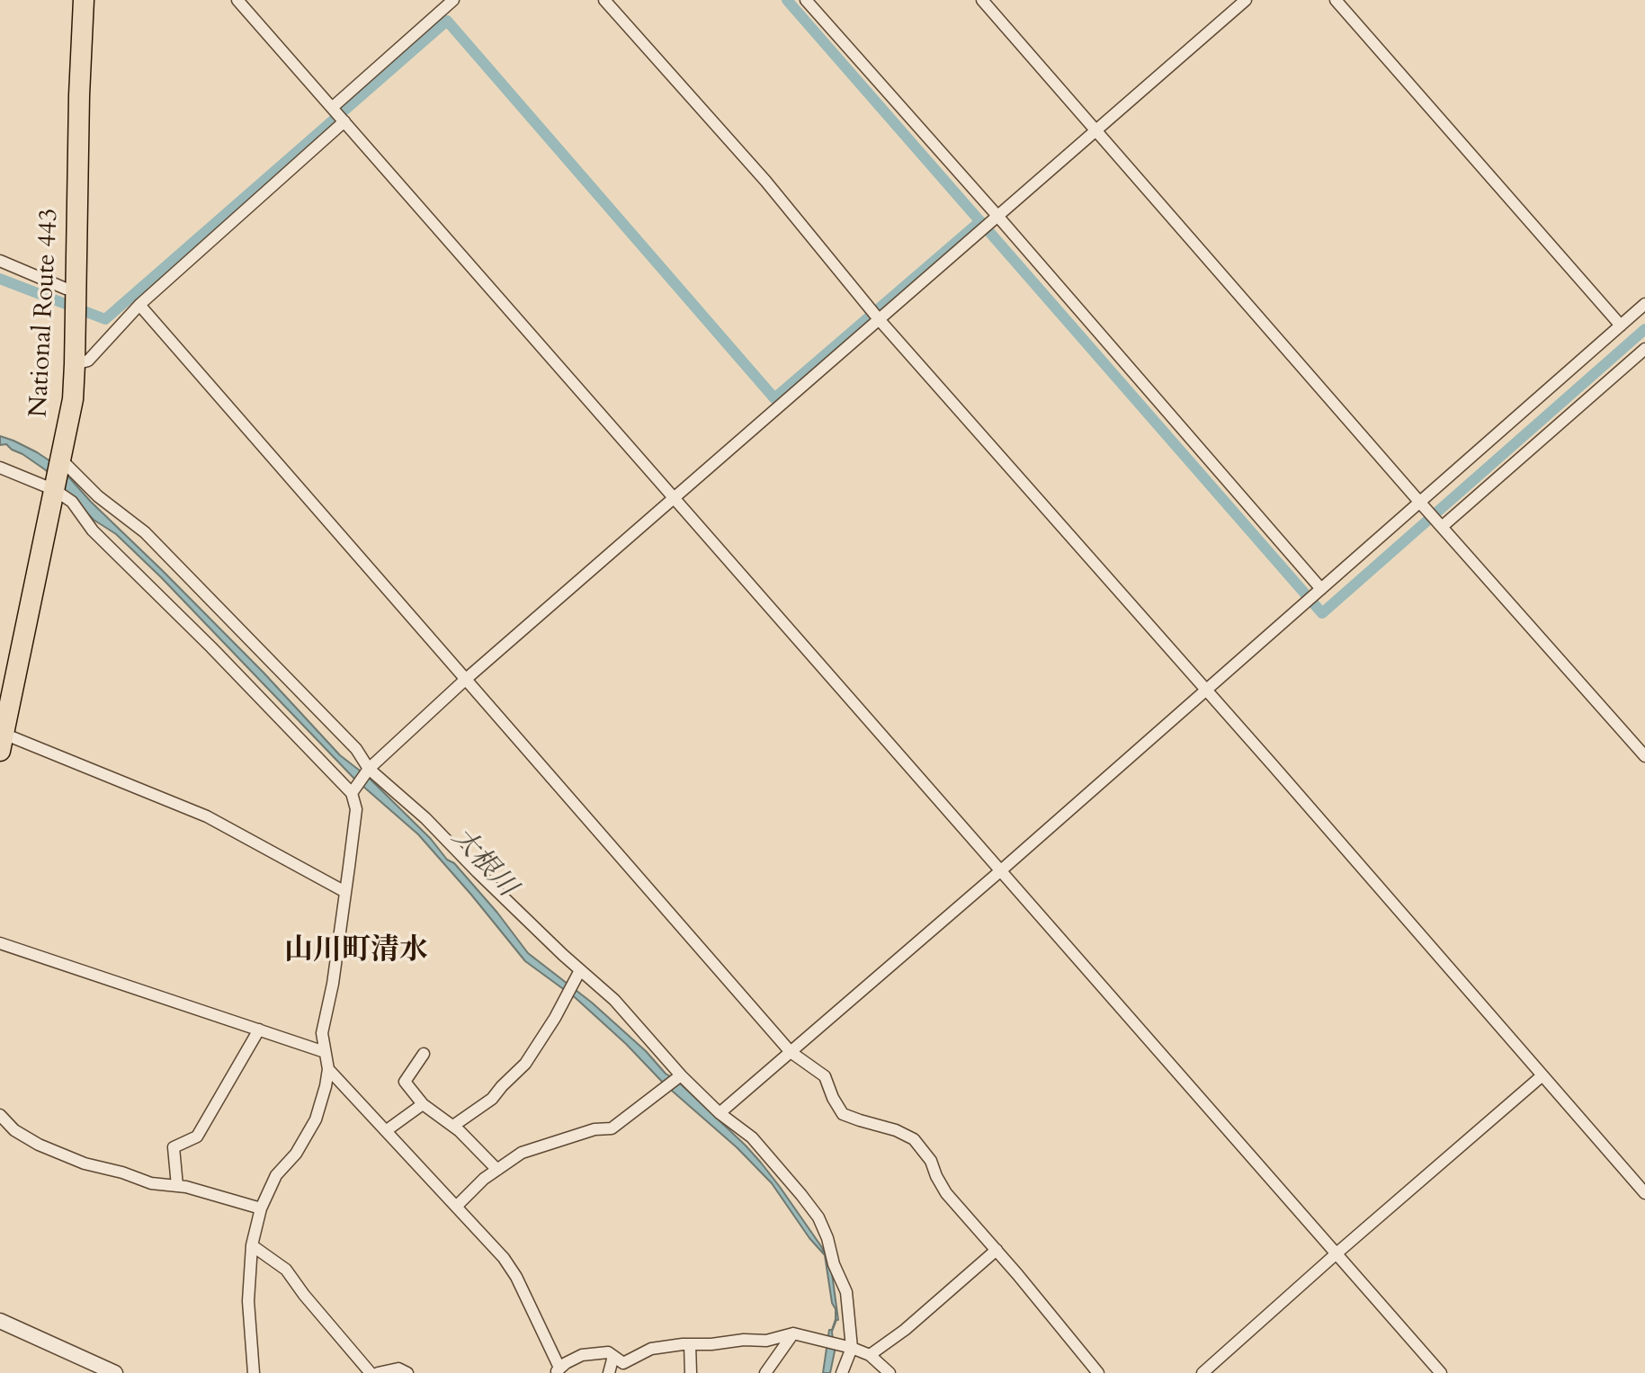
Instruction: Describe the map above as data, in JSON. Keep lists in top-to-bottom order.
{
  "streets": {
    "highway": ["National Route 443"]
  },
  "districts": ["山川町清水"],
  "water": ["大根川"]
}
